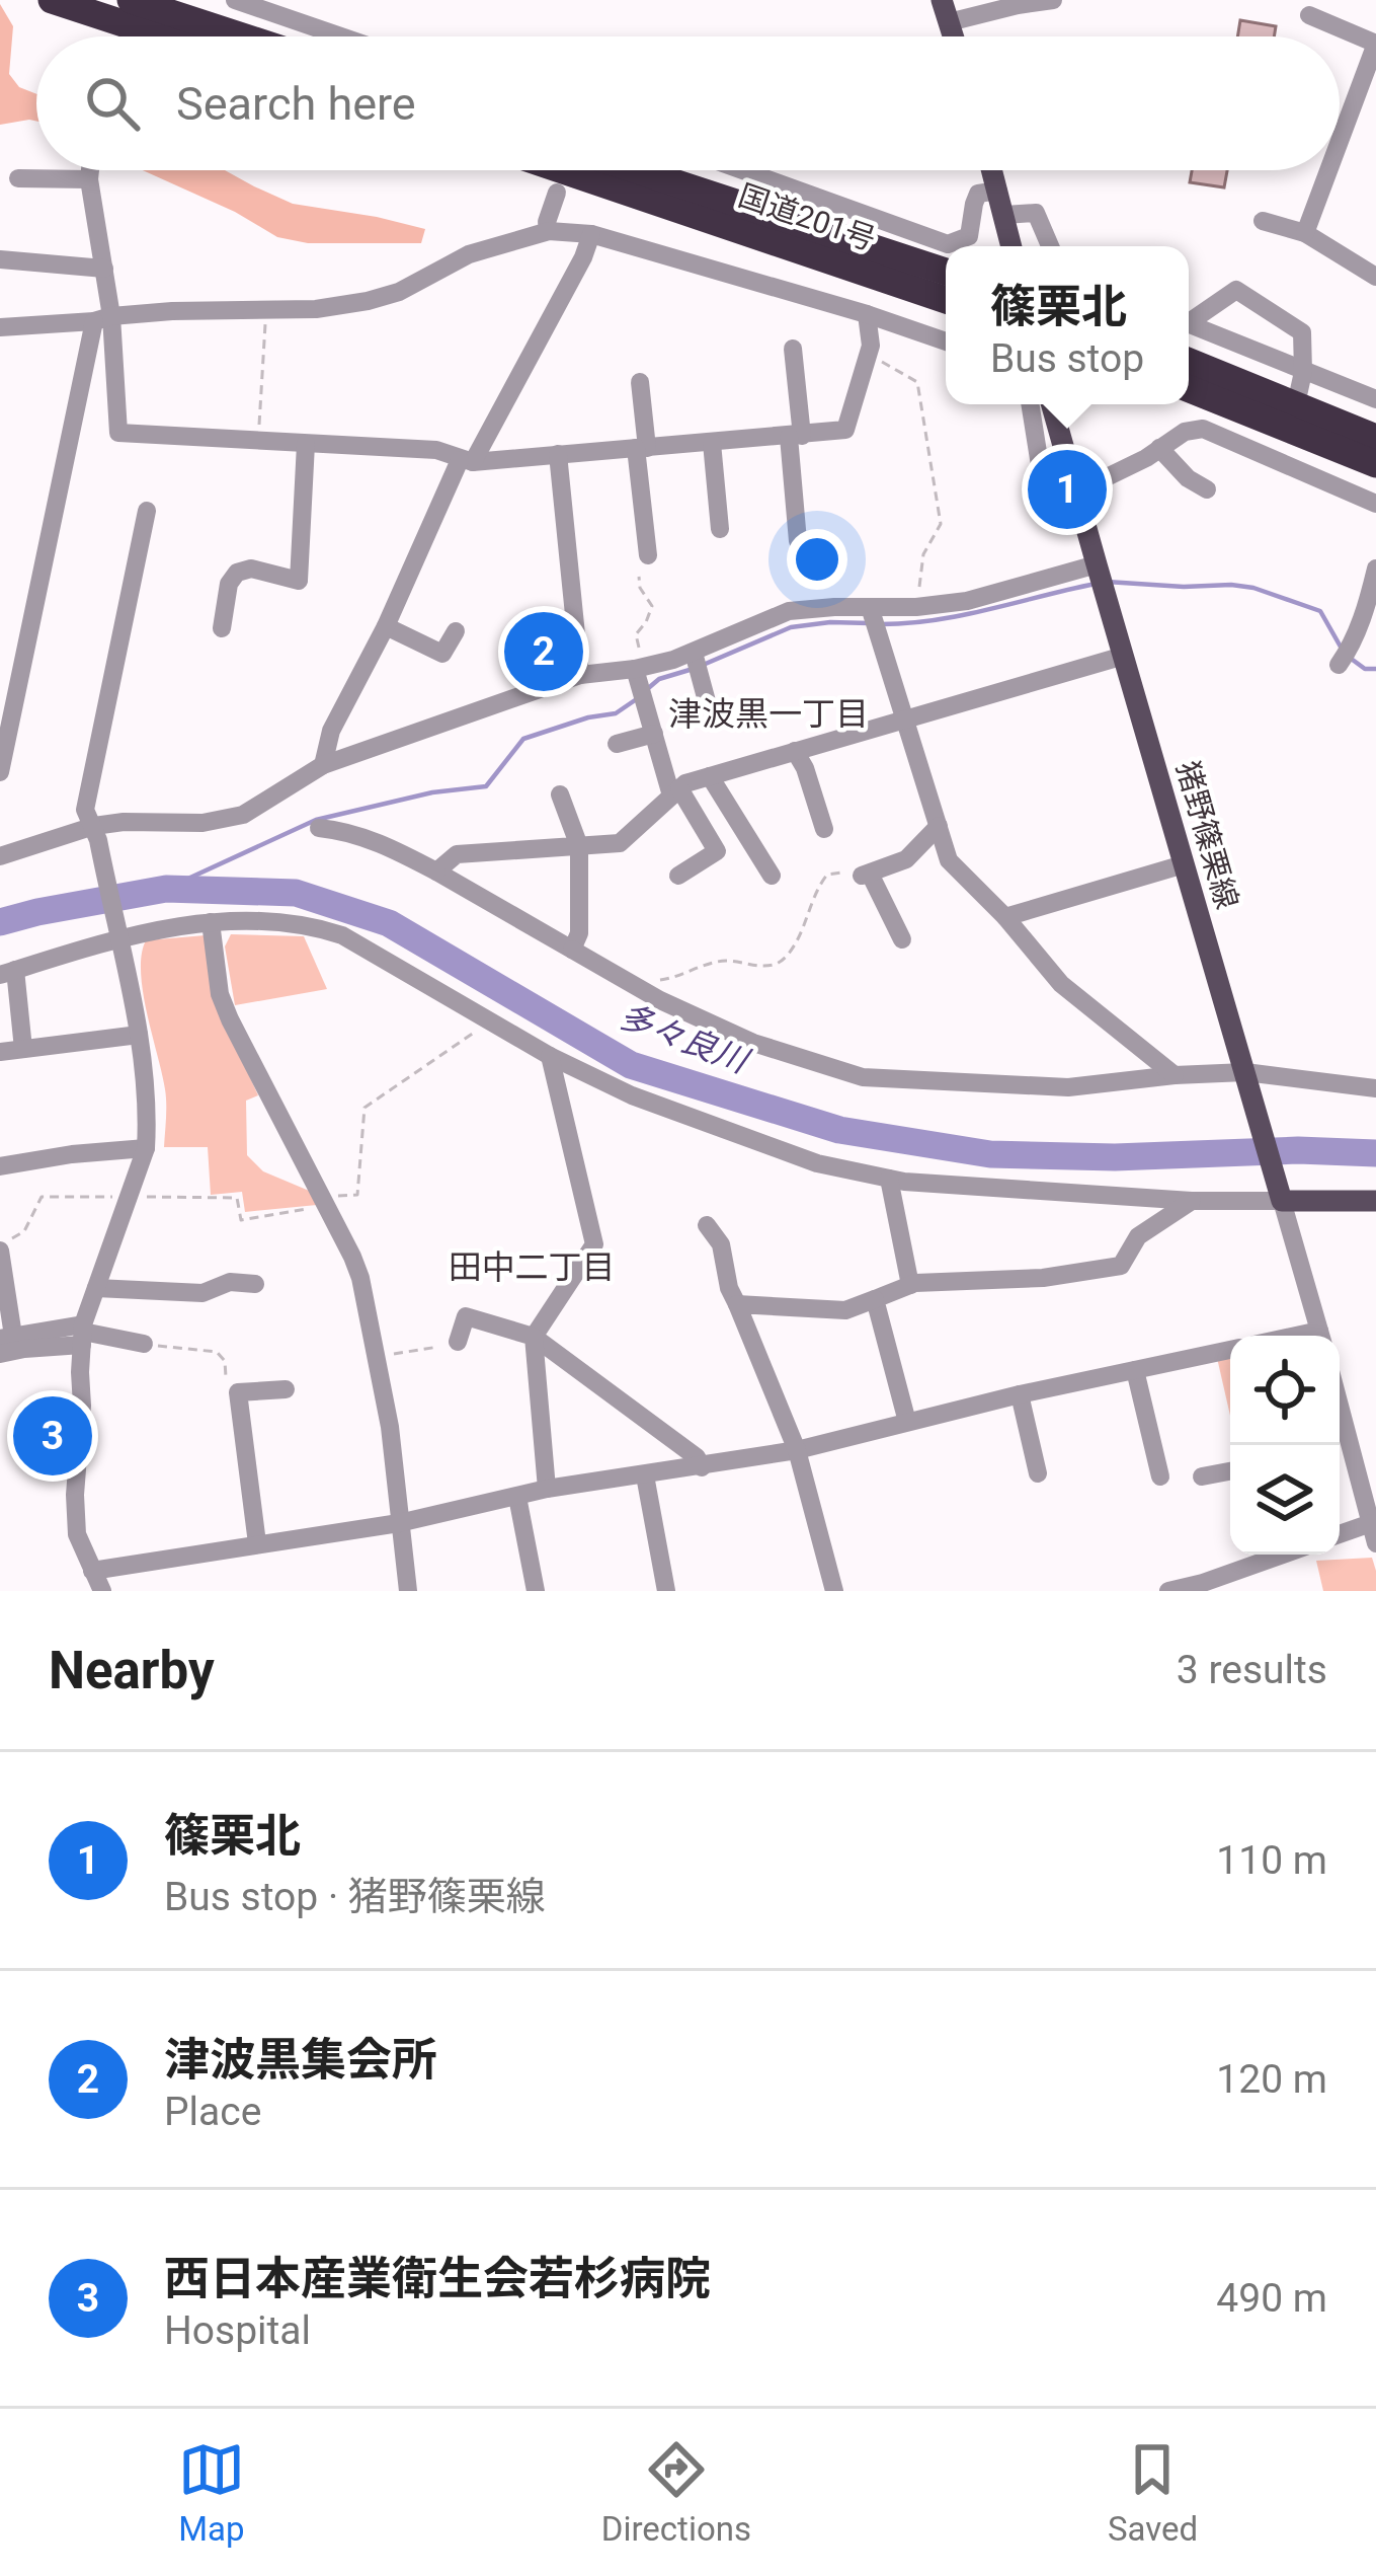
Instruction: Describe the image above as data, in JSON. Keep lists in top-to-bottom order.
{
  "streets": {
    "highway": ["国道201号"],
    "main road": ["猪野篠栗線"]
  },
  "districts": ["津波黒一丁目", "田中二丁目"],
  "water": ["多々良川"],
  "page": {
    "search": "Search here",
    "popup": ["篠栗北", "Bus stop"],
    "pins": ["1", "2", "3"],
    "heading": ["Nearby", "3 results"],
    "list": [
      {
        "mark": "1",
        "name": "篠栗北",
        "note": "Bus stop · 猪野篠栗線",
        "value": "110 m"
      },
      {
        "mark": "2",
        "name": "津波黒集会所",
        "note": "Place",
        "value": "120 m"
      },
      {
        "mark": "3",
        "name": "西日本産業衛生会若杉病院",
        "note": "Hospital",
        "value": "490 m"
      }
    ],
    "nav": ["Map", "Directions", "Saved"]
  }
}
